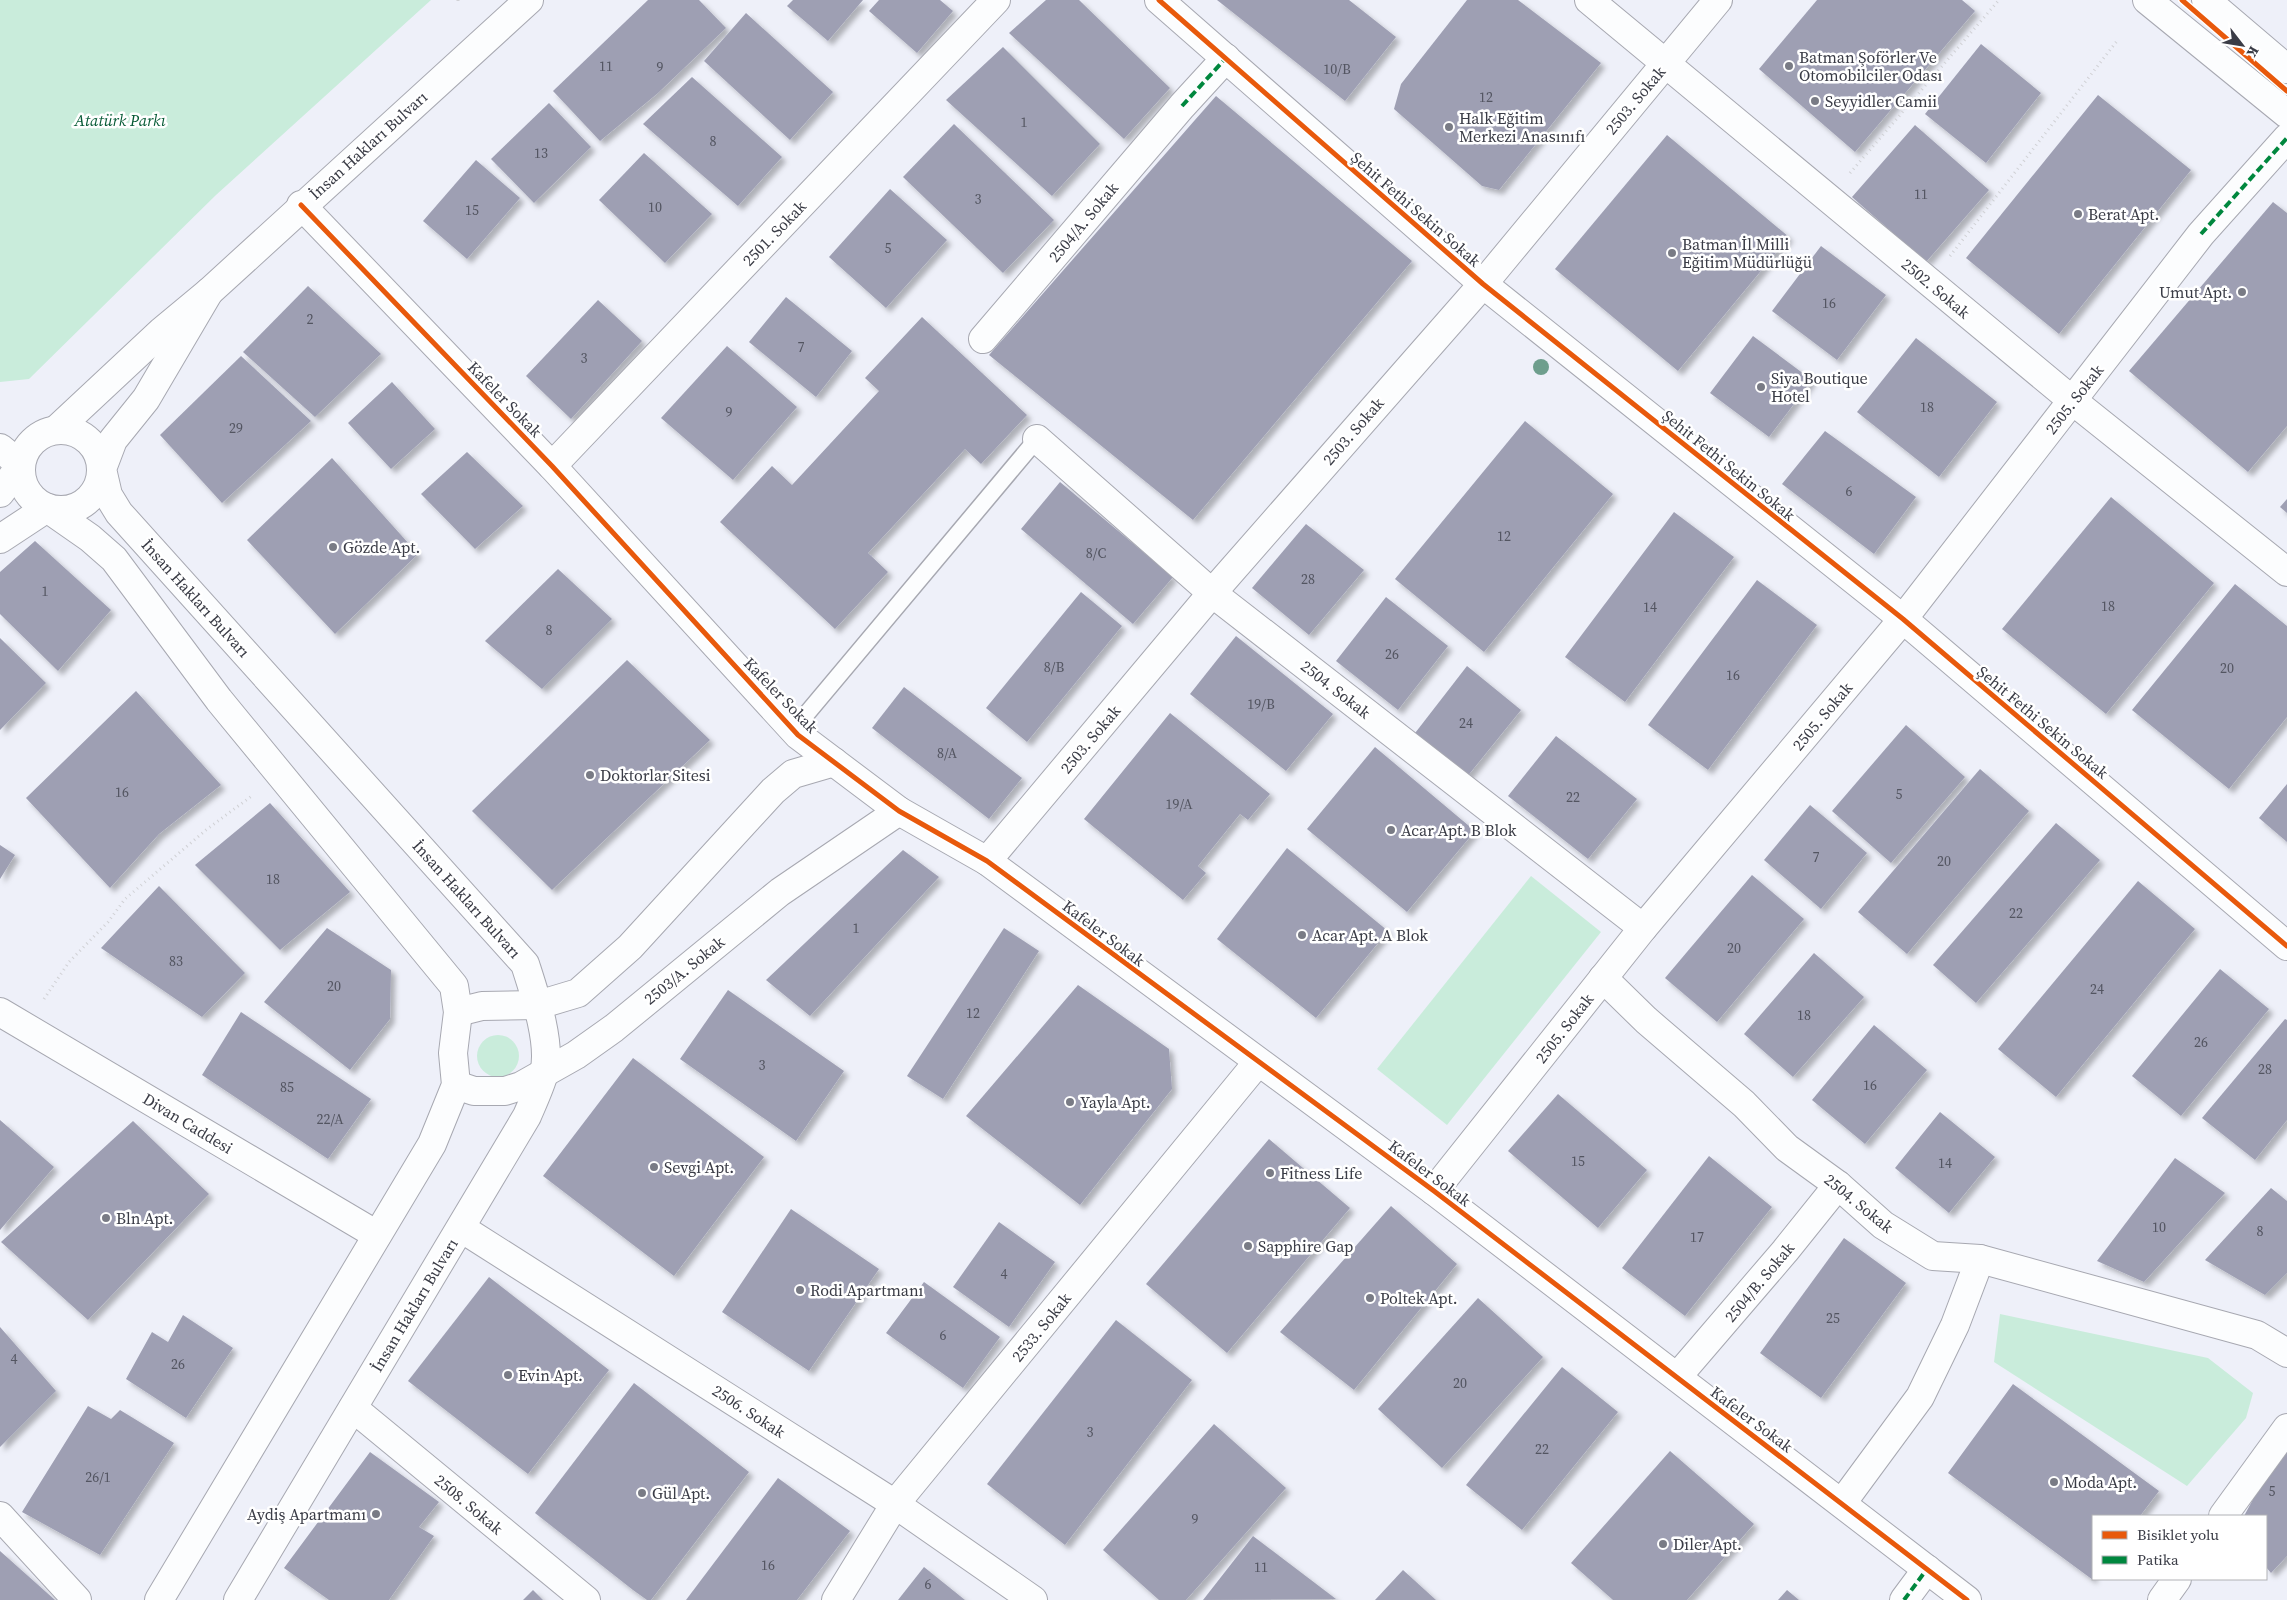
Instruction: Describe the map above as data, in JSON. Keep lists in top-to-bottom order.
{
  "streets": {
    "street": [
      "2503. Sokak",
      "İnsan Hakları Bulvarı",
      "Şehit Fethi Sekin Sokak",
      "2504/A. Sokak",
      "2501. Sokak",
      "2502. Sokak",
      "Kafeler Sokak",
      "2505. Sokak",
      "2504. Sokak",
      "2503/A. Sokak",
      "Divan Caddesi",
      "2504/B. Sokak",
      "2533. Sokak",
      "2506. Sokak",
      "2508. Sokak"
    ]
  },
  "crossings": [
    ["2503. Sokak", "Şehit Fethi Sekin Sokak"],
    ["2503. Sokak", "2502. Sokak"],
    ["2503. Sokak", "Kafeler Sokak"],
    ["2503. Sokak", "2504. Sokak"],
    ["İnsan Hakları Bulvarı", "Kafeler Sokak"],
    ["İnsan Hakları Bulvarı", "2503/A. Sokak"],
    ["İnsan Hakları Bulvarı", "2506. Sokak"],
    ["İnsan Hakları Bulvarı", "2508. Sokak"],
    ["Şehit Fethi Sekin Sokak", "2504/A. Sokak"],
    ["Şehit Fethi Sekin Sokak", "2505. Sokak"],
    ["2501. Sokak", "Kafeler Sokak"],
    ["2502. Sokak", "2505. Sokak"],
    ["Kafeler Sokak", "2505. Sokak"],
    ["Kafeler Sokak", "2503/A. Sokak"],
    ["Kafeler Sokak", "2504/B. Sokak"],
    ["Kafeler Sokak", "2533. Sokak"],
    ["2505. Sokak", "2504. Sokak"],
    ["2504. Sokak", "2504/B. Sokak"],
    ["2533. Sokak", "2506. Sokak"]
  ],
  "parks": ["Atatürk Parkı"],
  "places": [
    "Batman Şoförler Ve Otomobilciler Odası",
    "Seyyidler Camii",
    "Halk Eğitim Merkezi Anasınıfı",
    "Berat Apt.",
    "Batman İl Milli Eğitim Müdürlüğü",
    "Umut Apt.",
    "Siya Boutique Hotel",
    "Gözde Apt.",
    "Doktorlar Sitesi",
    "Acar Apt. B Blok",
    "Acar Apt. A Blok",
    "Yayla Apt.",
    "Sevgi Apt.",
    "Fitness Life",
    "Bln Apt.",
    "Sapphire Gap",
    "Rodi Apartmanı",
    "Poltek Apt.",
    "Evin Apt.",
    "Moda Apt.",
    "Gül Apt.",
    "Aydiş Apartmanı",
    "Diler Apt."
  ],
  "house_numbers": [
    "11",
    "9",
    "10/B",
    "12",
    "1",
    "8",
    "13",
    "11",
    "3",
    "10",
    "15",
    "5",
    "16",
    "2",
    "7",
    "3",
    "18",
    "9",
    "29",
    "6",
    "12",
    "8/C",
    "28",
    "1",
    "18",
    "14",
    "8",
    "26",
    "8/B",
    "20",
    "16",
    "19/B",
    "24",
    "8/A",
    "16",
    "5",
    "22",
    "19/A",
    "7",
    "20",
    "18",
    "22",
    "1",
    "20",
    "83",
    "20",
    "24",
    "12",
    "18",
    "26",
    "3",
    "28",
    "16",
    "85",
    "22/A",
    "15",
    "14",
    "10",
    "8",
    "17",
    "4",
    "25",
    "6",
    "4",
    "26",
    "20",
    "3",
    "22",
    "26/1",
    "5",
    "9",
    "16",
    "11",
    "6"
  ],
  "legend": ["Bisiklet yolu", "Patika"],
  "north": "bottom right"
}
